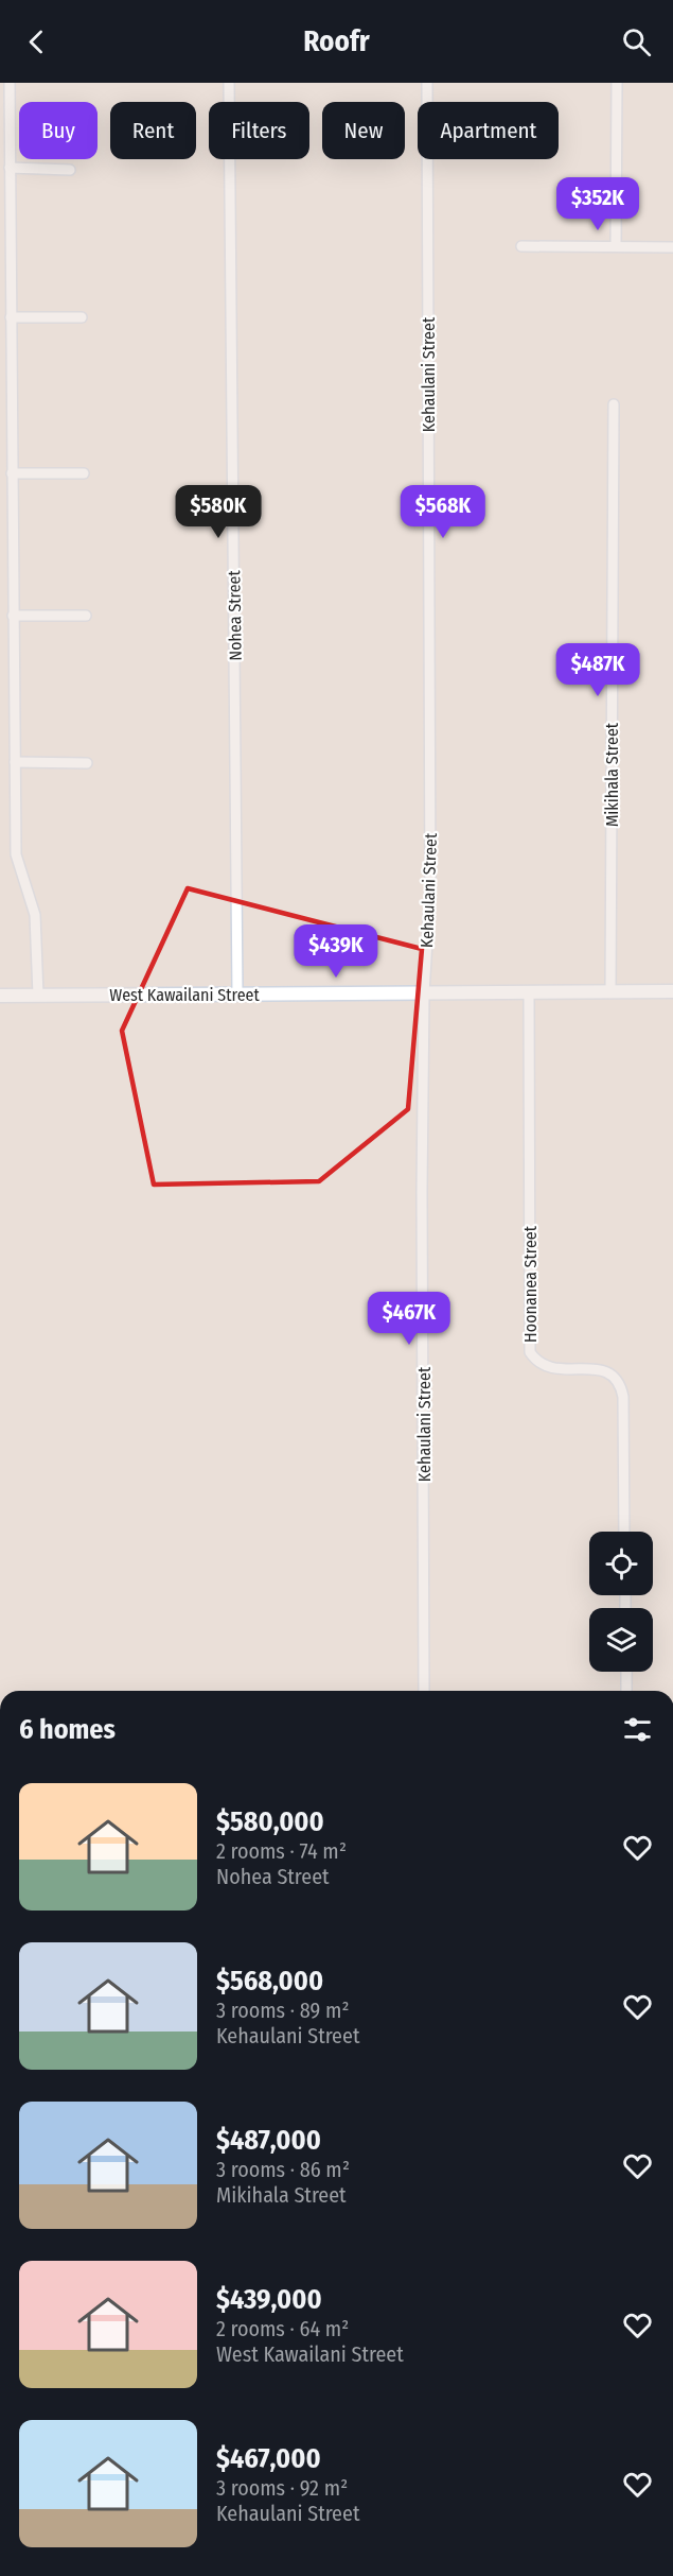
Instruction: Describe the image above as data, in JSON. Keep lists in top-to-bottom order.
{
  "streets": {
    "street": [
      "Kehaulani Street",
      "Nohea Street",
      "Mikihala Street",
      "West Kawailani Street",
      "Hoonanea Street"
    ]
  },
  "crossings": [
    ["Kehaulani Street", "West Kawailani Street"],
    ["Nohea Street", "West Kawailani Street"],
    ["Mikihala Street", "West Kawailani Street"],
    ["West Kawailani Street", "Hoonanea Street"]
  ],
  "page": {
    "header": "Roofr",
    "chip": [
      "Buy",
      "Rent",
      "Filters",
      "New",
      "Apartment"
    ],
    "price": [
      "$352K",
      "$580K",
      "$568K",
      "$487K",
      "$439K",
      "$467K"
    ],
    "heading": "6 homes",
    "list": [
      {
        "name": "$580,000",
        "note": "2 rooms · 74 m² · Nohea Street"
      },
      {
        "name": "$568,000",
        "note": "3 rooms · 89 m² · Kehaulani Street"
      },
      {
        "name": "$487,000",
        "note": "3 rooms · 86 m² · Mikihala Street"
      },
      {
        "name": "$439,000",
        "note": "2 rooms · 64 m² · West Kawailani Street"
      },
      {
        "name": "$467,000",
        "note": "3 rooms · 92 m² · Kehaulani Street"
      }
    ]
  }
}
